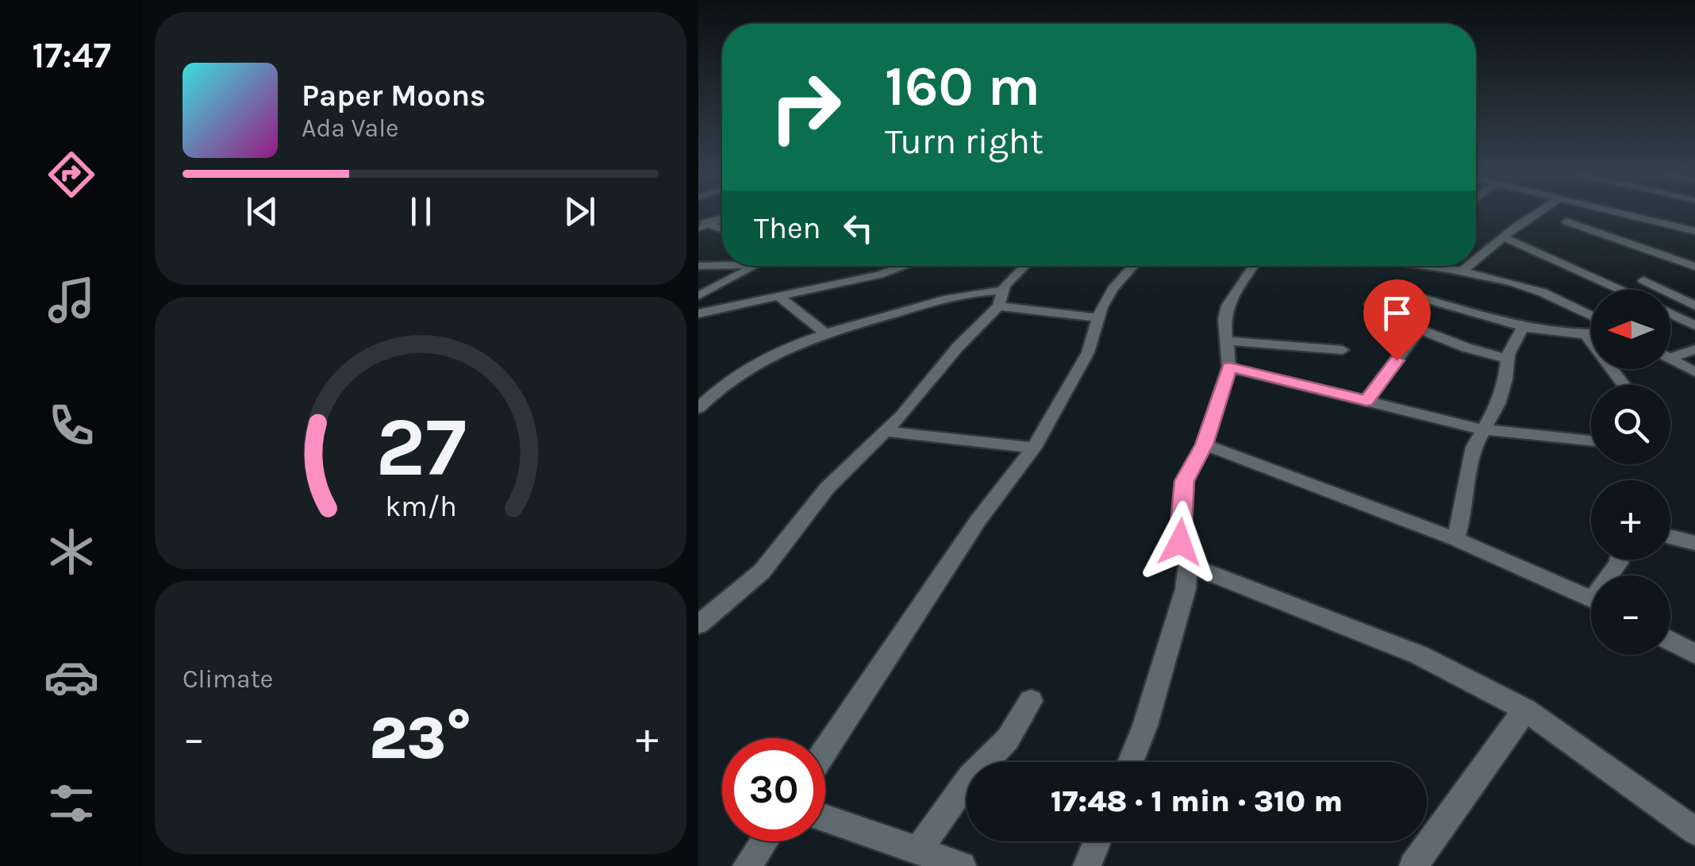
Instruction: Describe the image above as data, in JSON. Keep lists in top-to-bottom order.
{
  "north": "left",
  "page": {
    "tabs": "17:47",
    "turn": ["160 m", "Turn right"],
    "song": ["Paper Moons", "Ada Vale"],
    "then": "Then",
    "map_buttons": ["+", "−"],
    "tile": "Climate",
    "heat": ["−", "23°", "+"],
    "limit": "30",
    "trip": "17:48 · 1 min · 310 m",
    "gauge": ["27", "km/h"]
  }
}
